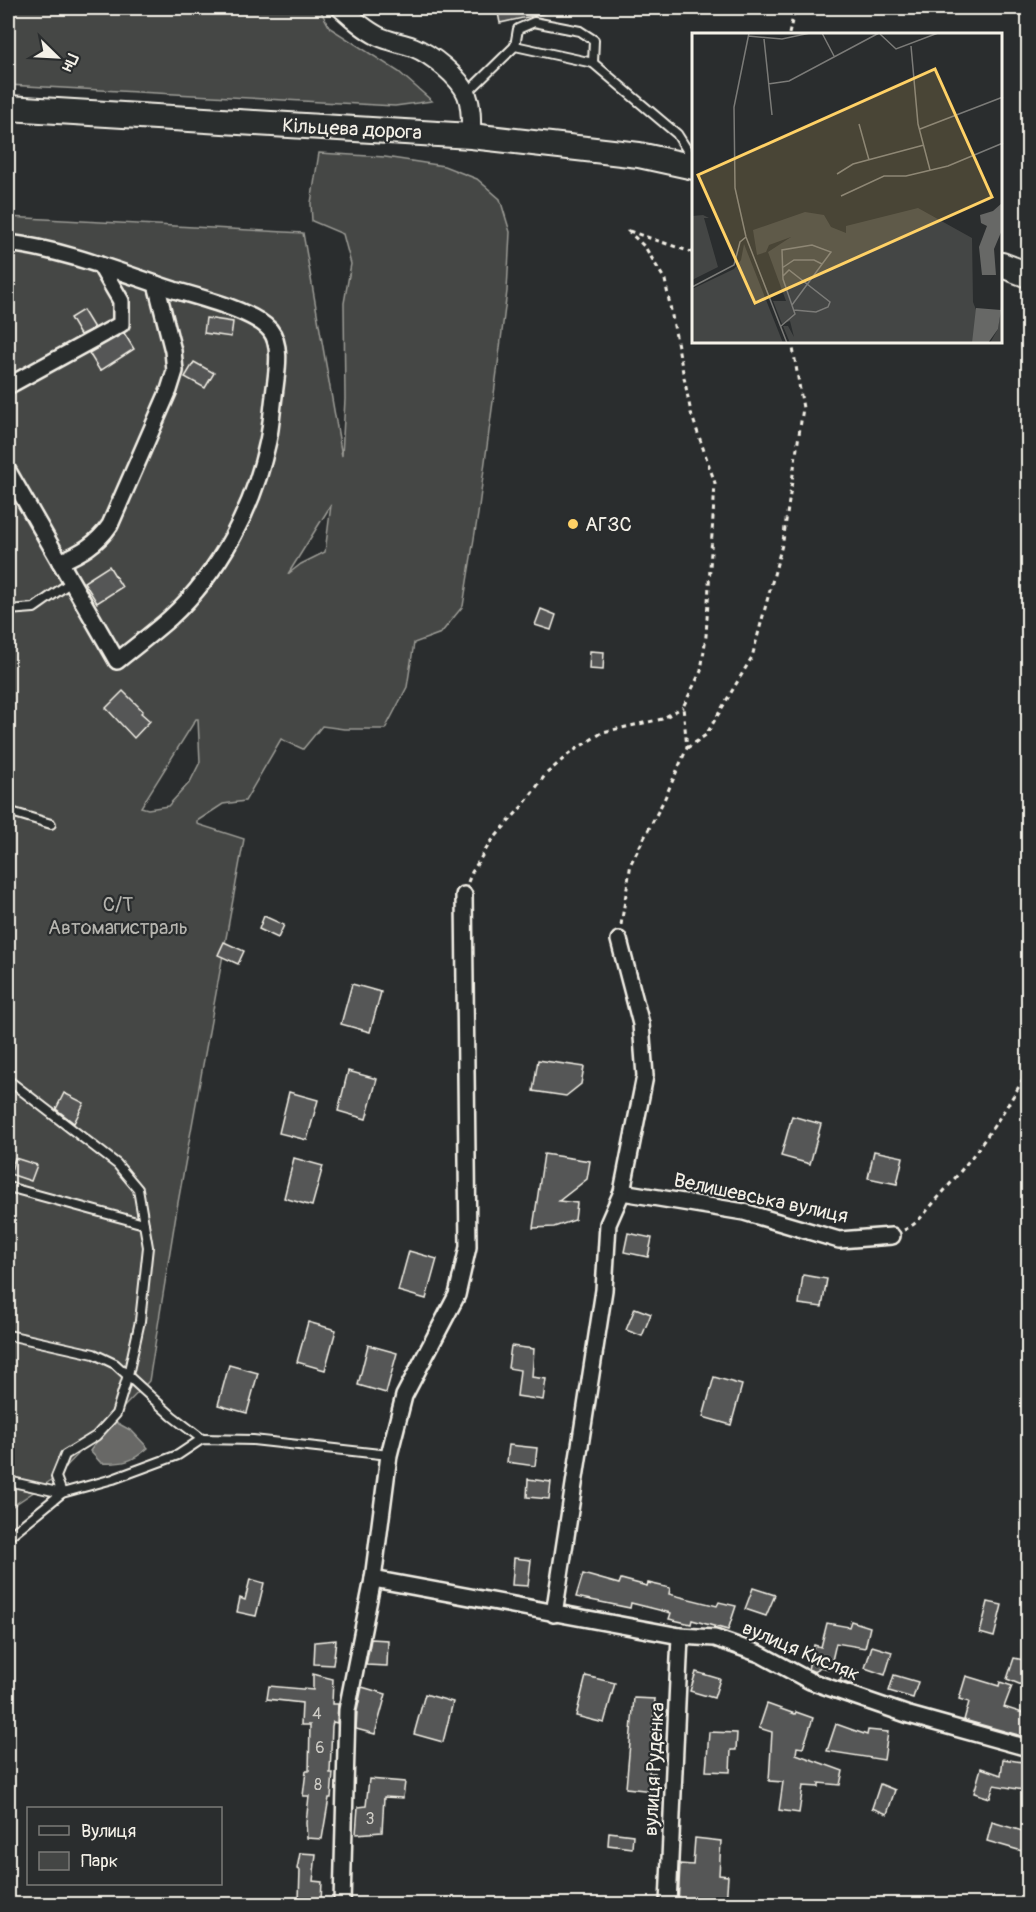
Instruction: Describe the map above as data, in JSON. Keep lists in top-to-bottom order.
{
  "streets": {
    "highway": ["Кільцева дорога"],
    "street": ["Велишевська вулиця", "вулиця Кисляк", "вулиця Руденка"]
  },
  "crossings": [
    ["вулиця Кисляк", "вулиця Руденка"]
  ],
  "parks": ["С/Т Автомагистраль"],
  "places": ["АГЗС"],
  "house_numbers": [
    "4",
    "6",
    "8",
    "3"
  ],
  "legend": ["Вулиця", "Парк"],
  "north": "bottom right"
}
